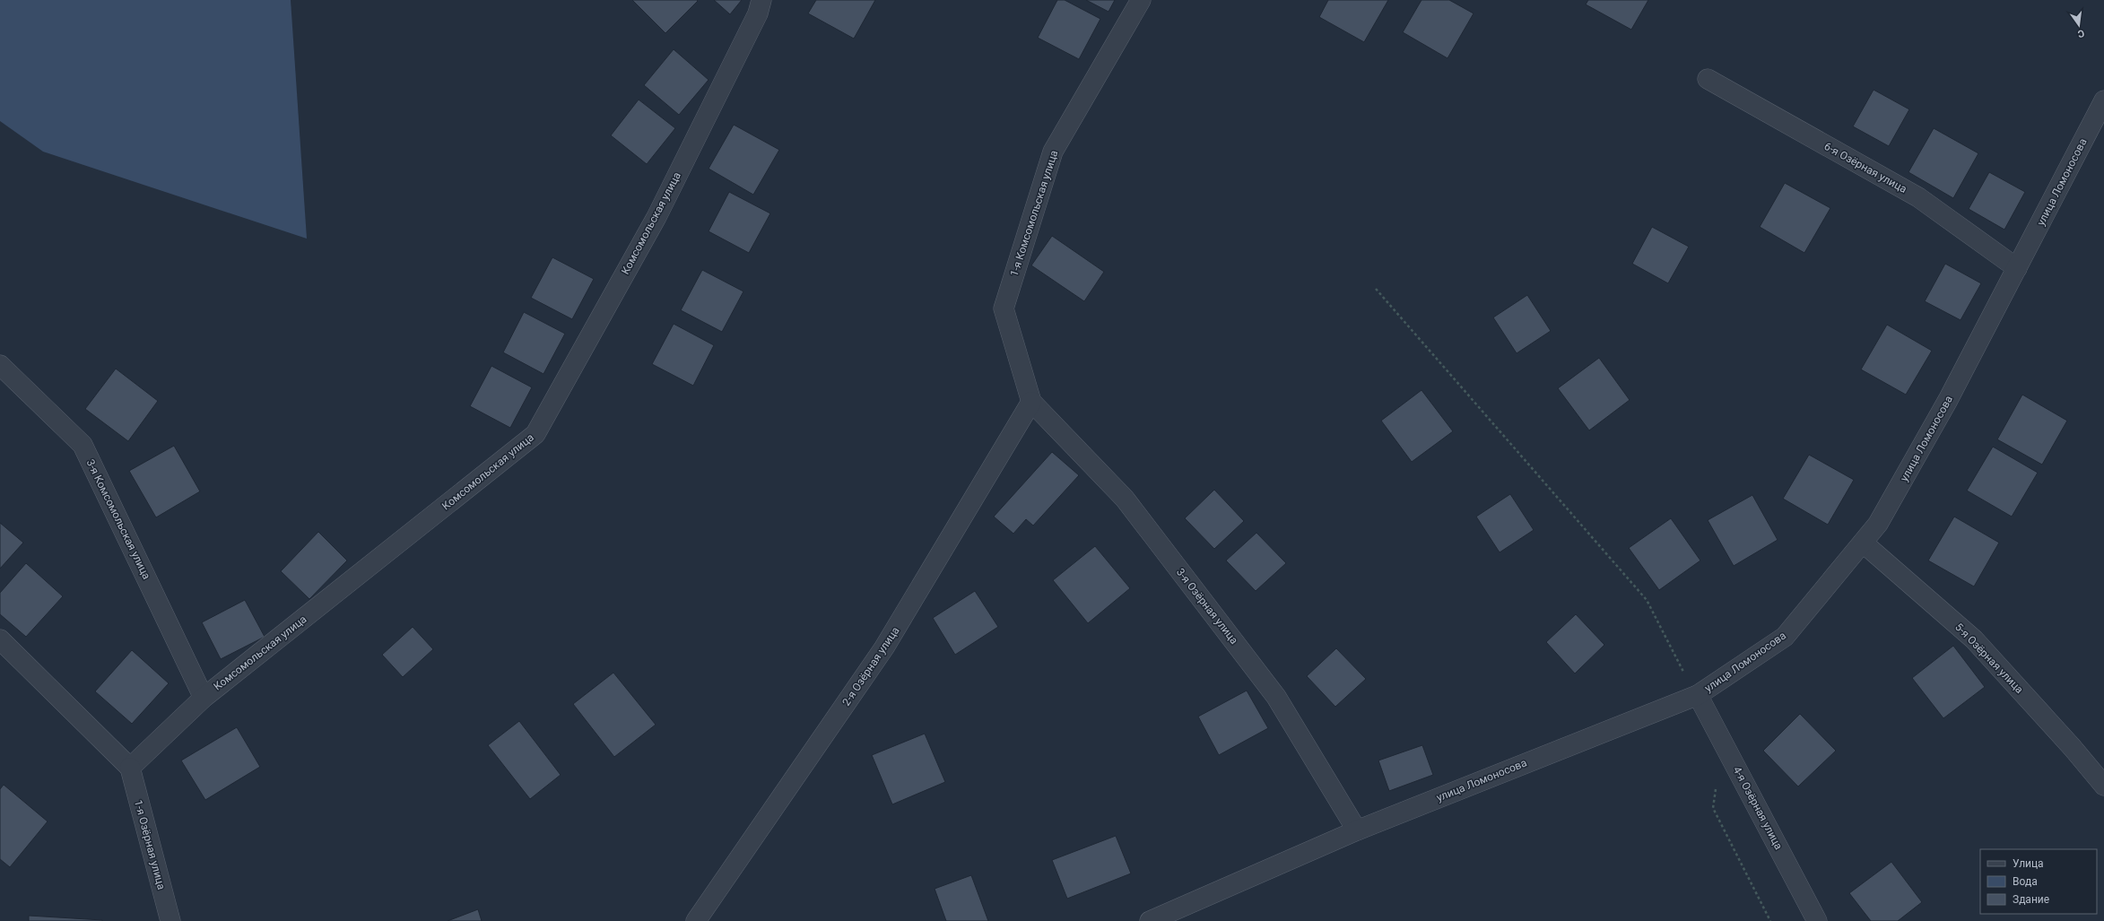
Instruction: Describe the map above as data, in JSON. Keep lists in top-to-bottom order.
{
  "streets": {
    "street": [
      "6-я Озёрная улица",
      "улица Ломоносова",
      "1-я Комсомольская улица",
      "Комсомольская улица",
      "3-я Комсомольская улица",
      "3-я Озёрная улица",
      "5-я Озёрная улица",
      "2-я Озёрная улица",
      "4-я Озёрная улица",
      "1-я Озёрная улица"
    ]
  },
  "crossings": [
    ["6-я Озёрная улица", "улица Ломоносова"],
    ["улица Ломоносова", "3-я Озёрная улица"],
    ["улица Ломоносова", "5-я Озёрная улица"],
    ["улица Ломоносова", "4-я Озёрная улица"],
    ["1-я Комсомольская улица", "3-я Озёрная улица"],
    ["1-я Комсомольская улица", "2-я Озёрная улица"],
    ["Комсомольская улица", "3-я Комсомольская улица"],
    ["Комсомольская улица", "1-я Озёрная улица"],
    ["3-я Озёрная улица", "2-я Озёрная улица"]
  ],
  "legend": ["Улица", "Вода", "Здание"],
  "north": "bottom"
}
